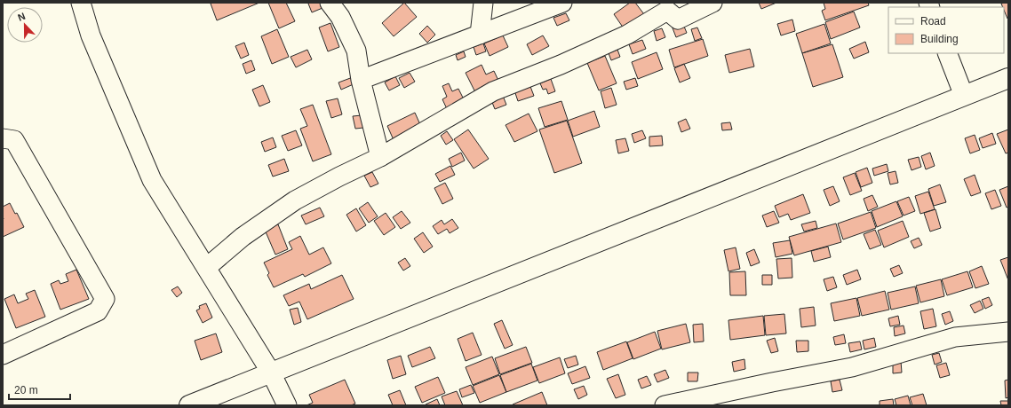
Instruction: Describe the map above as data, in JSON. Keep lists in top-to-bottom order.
{
  "legend": ["Road", "Building"],
  "scale_bar": "20 m",
  "north": "top"
}
